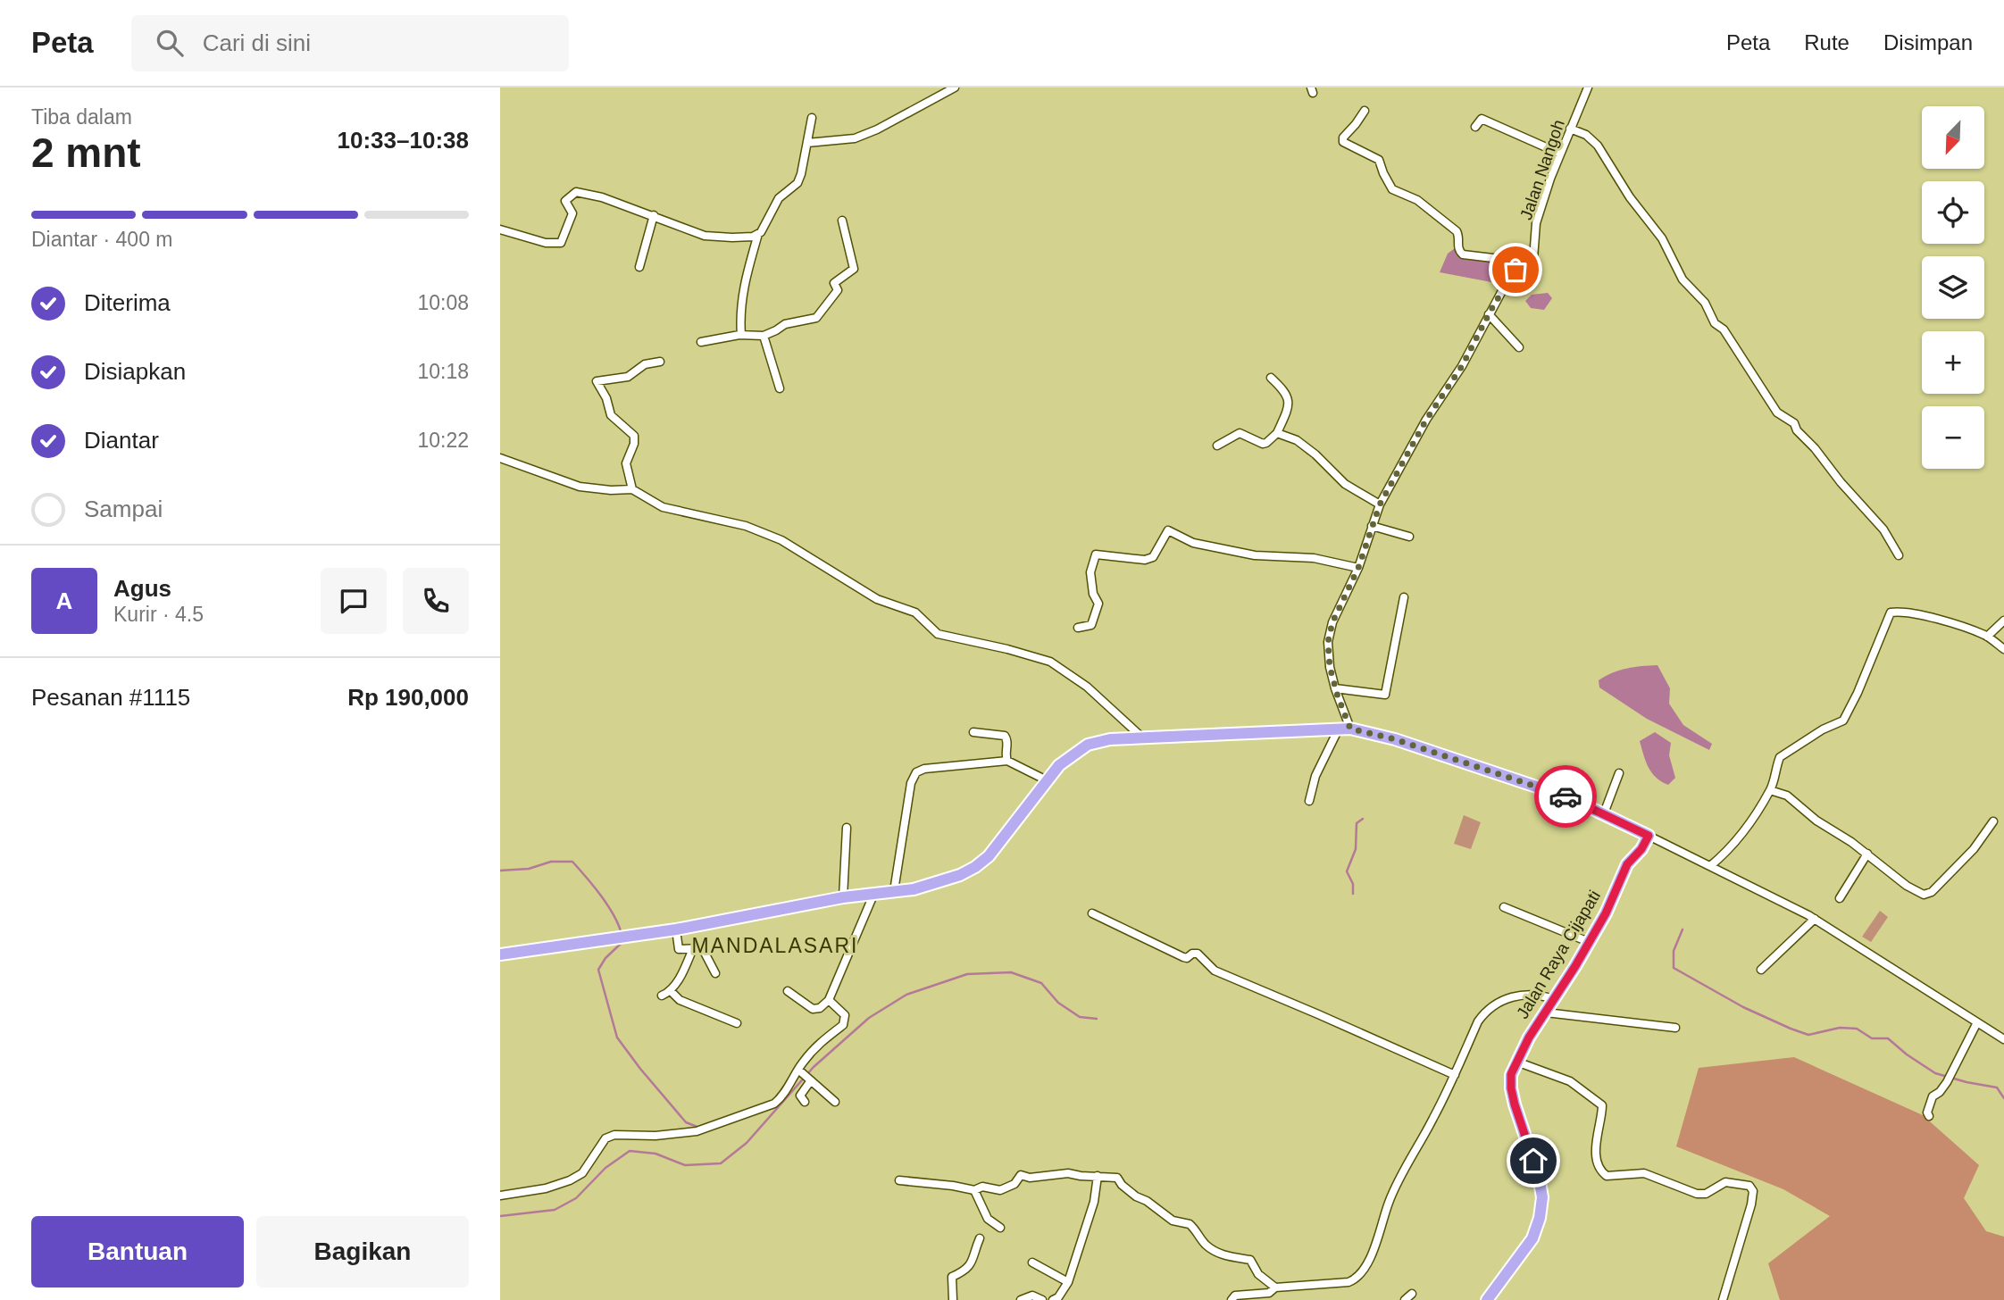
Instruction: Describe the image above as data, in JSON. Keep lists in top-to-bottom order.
{
  "streets": {
    "main road": ["Jalan Raya Cijapati"],
    "street": ["Jalan Nangoh"]
  },
  "districts": ["MANDALASARI"],
  "north": "bottom left",
  "page": {
    "header": "Peta",
    "search": "Cari di sini",
    "nav": ["Peta", "Rute", "Disimpan"],
    "heading": ["2 mnt", "Tiba dalam", "10:33–10:38"],
    "panel": [
      "Agus",
      "Kurir · 4.5",
      "Pesanan #1115",
      "Rp 190,000"
    ],
    "map_buttons": ["+", "−"],
    "bar": "Diantar · 400 m",
    "list": [
      ["Diterima", "10:08"],
      ["Disiapkan", "10:18"],
      ["Diantar", "10:22"],
      "Sampai"
    ],
    "round": "A",
    "buttons": ["Bantuan", "Bagikan"]
  }
}
